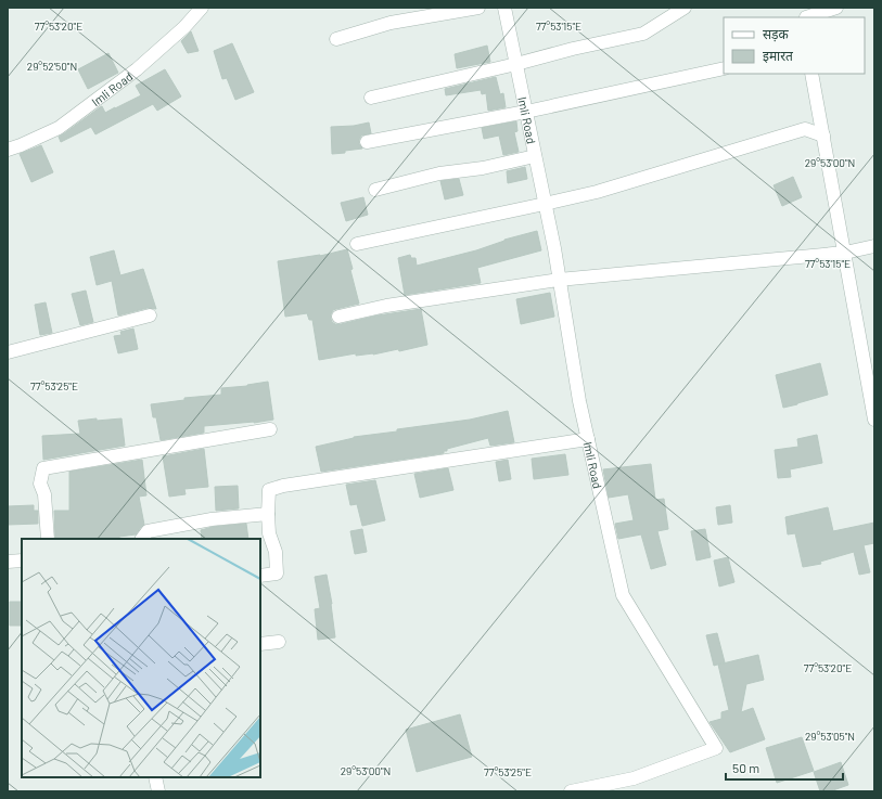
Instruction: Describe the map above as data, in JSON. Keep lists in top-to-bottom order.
{
  "streets": {
    "street": ["Imli Road"]
  },
  "legend": ["सड़क", "इमारत"],
  "scale_bar": "50 m",
  "coordinates": [
    "77°53'20\"E",
    "77°53'15\"E",
    "29°52'50\"N",
    "29°53'00\"N",
    "77°53'25\"E",
    "29°53'05\"N"
  ]
}
